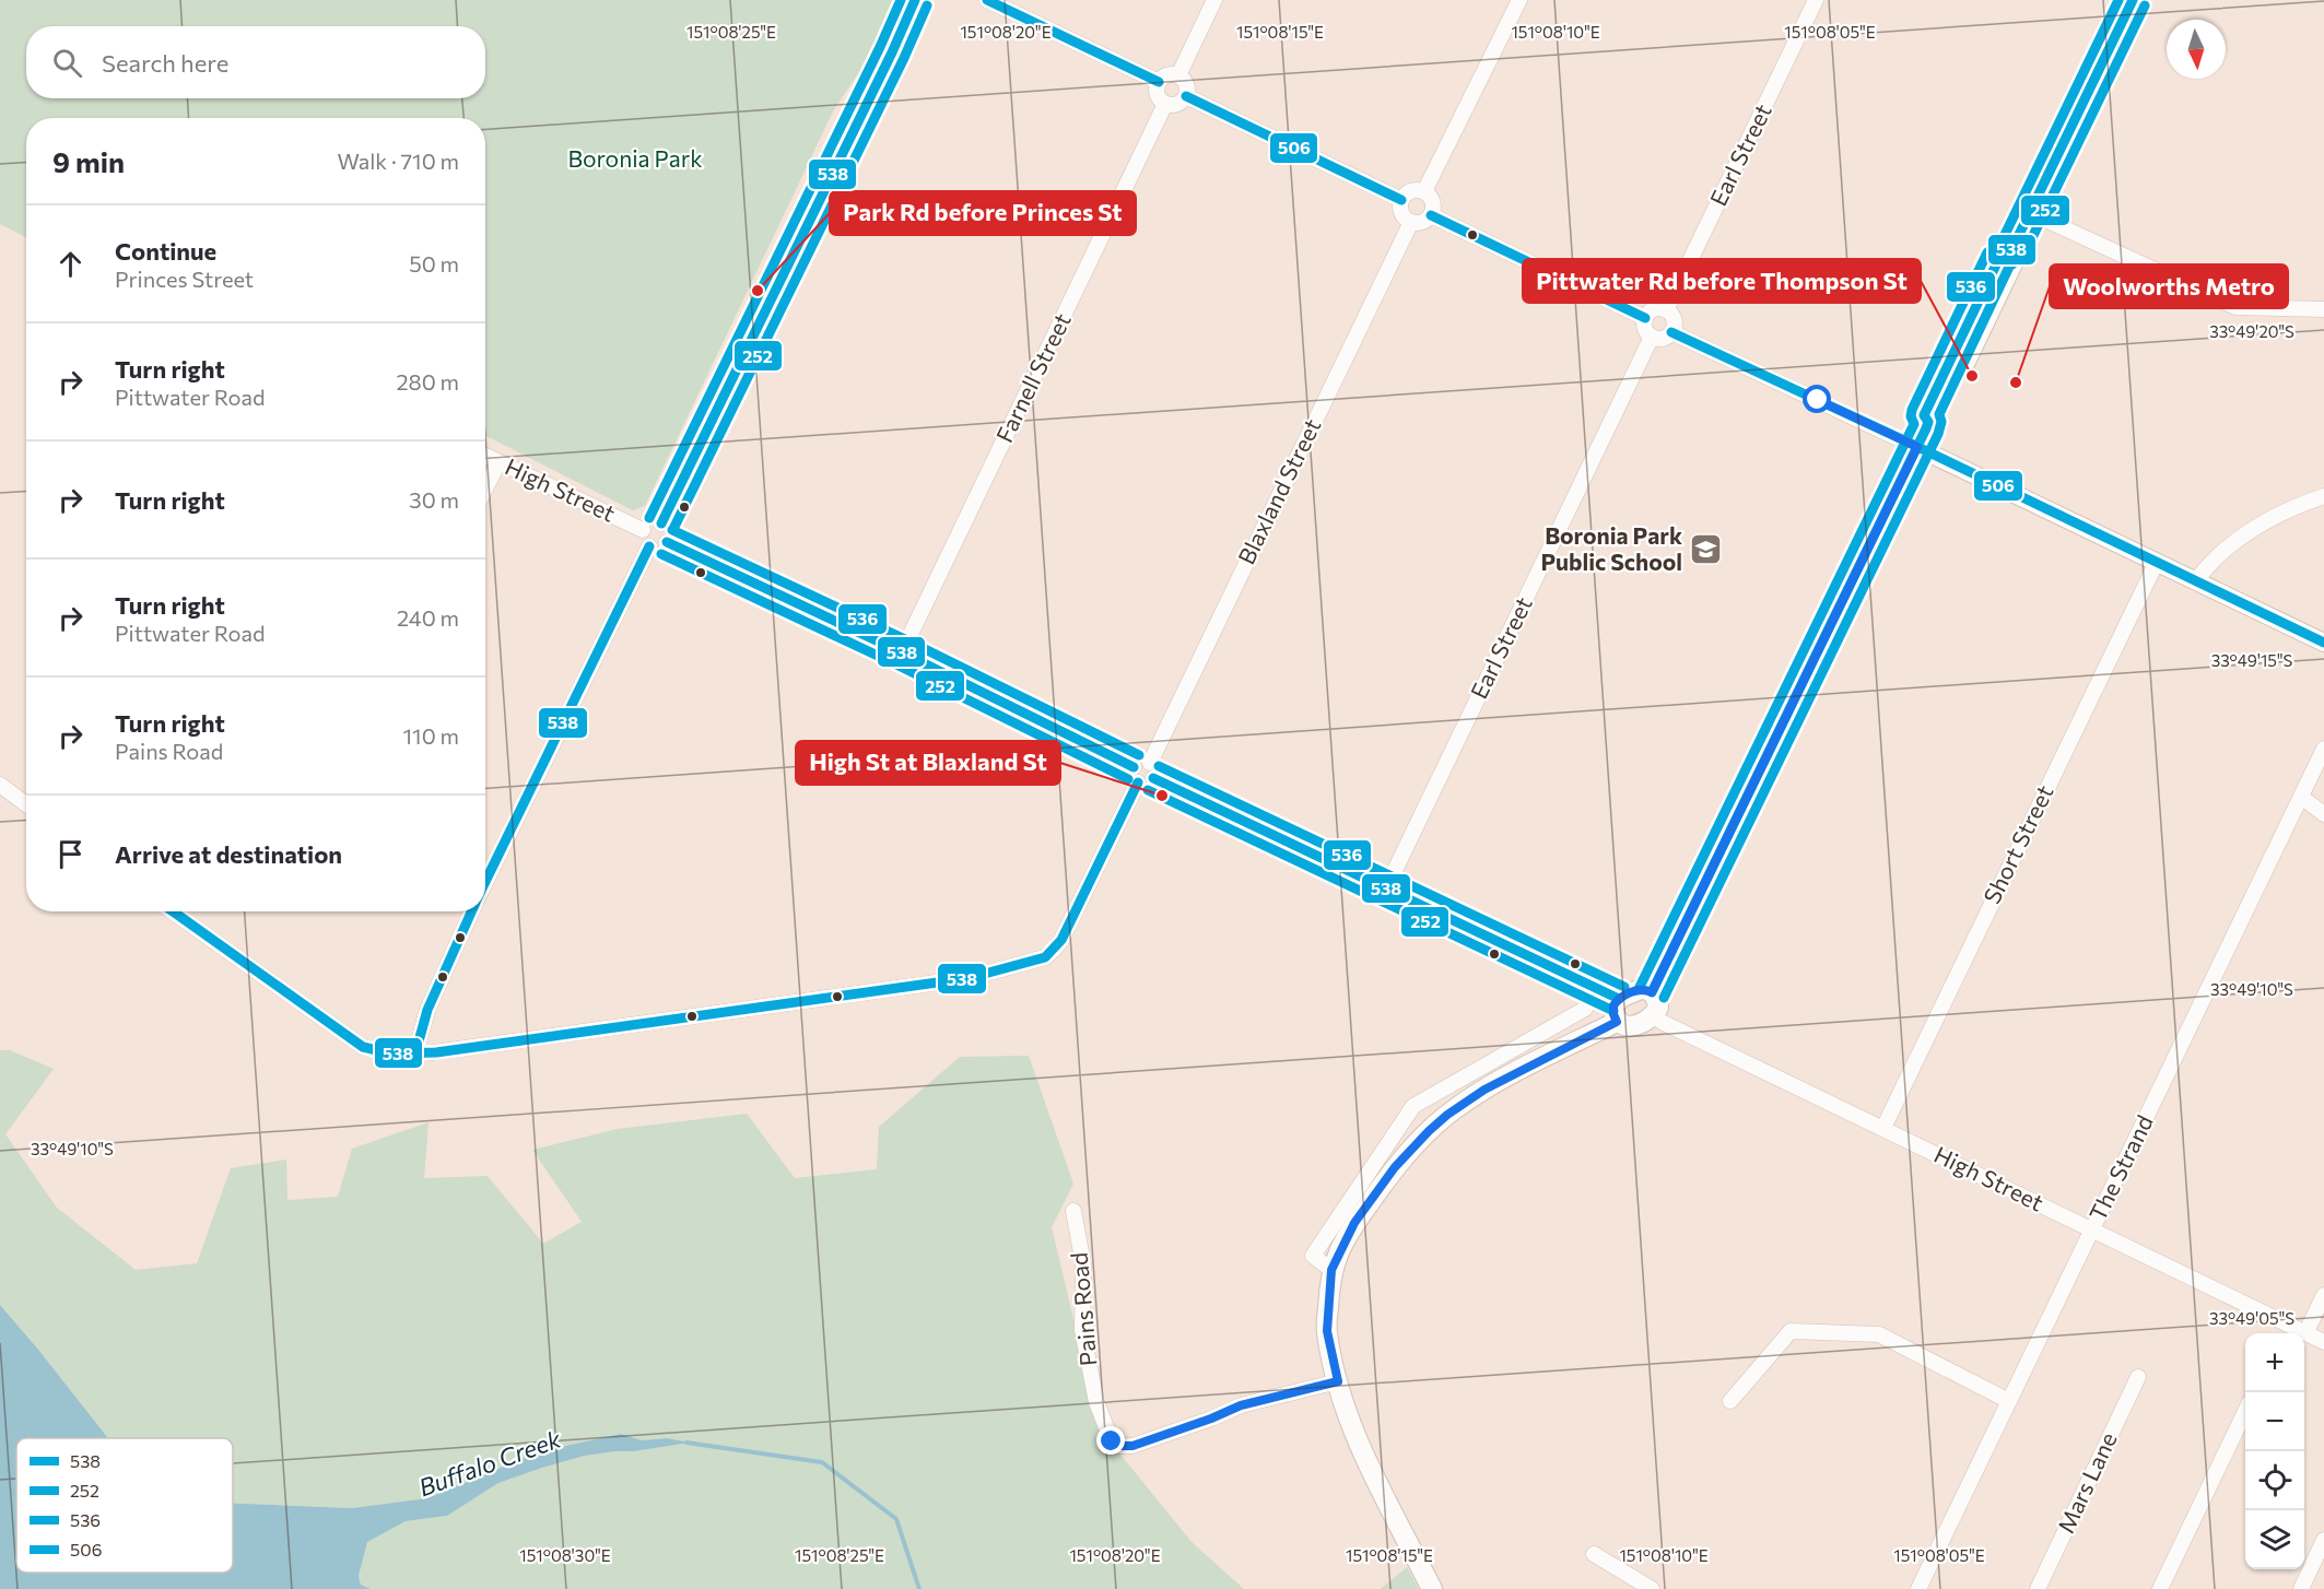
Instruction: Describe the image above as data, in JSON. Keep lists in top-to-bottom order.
{
  "streets": {
    "street": [
      "Earl Street",
      "Farnell Street",
      "High Street",
      "Blaxland Street",
      "Short Street",
      "The Strand",
      "Pains Road",
      "Mars Lane"
    ]
  },
  "crossings": [
    ["High Street", "Short Street"],
    ["High Street", "The Strand"]
  ],
  "water": ["Buffalo Creek"],
  "parks": ["Boronia Park"],
  "places": {
    "other": [
      "Park Rd before Princes St",
      "Pittwater Rd before Thompson St",
      "Woolworths Metro",
      "High St at Blaxland St"
    ],
    "school or university": ["Boronia Park Public School"]
  },
  "lines": [
    "transit line 538",
    "transit line 536",
    "transit line 506",
    "transit line 252"
  ],
  "legend": [
    "538",
    "252",
    "536",
    "506"
  ],
  "north": "bottom",
  "page": {
    "search": "Search here",
    "heading": ["9 min", "Walk · 710 m"],
    "list": [
      ["Continue", "Princes Street", "50 m"],
      ["Turn right", "Pittwater Road", "280 m"],
      ["Turn right", "30 m"],
      ["Turn right", "Pittwater Road", "240 m"],
      ["Turn right", "Pains Road", "110 m"],
      "Arrive at destination"
    ],
    "map_buttons": ["+", "−"]
  },
  "coordinates": [
    "151°08'25\"E",
    "151°08'20\"E",
    "151°08'15\"E",
    "151°08'10\"E",
    "151°08'05\"E",
    "33°49'20\"S",
    "33°49'15\"S",
    "33°49'10\"S",
    "33°49'05\"S",
    "151°08'30\"E"
  ]
}
